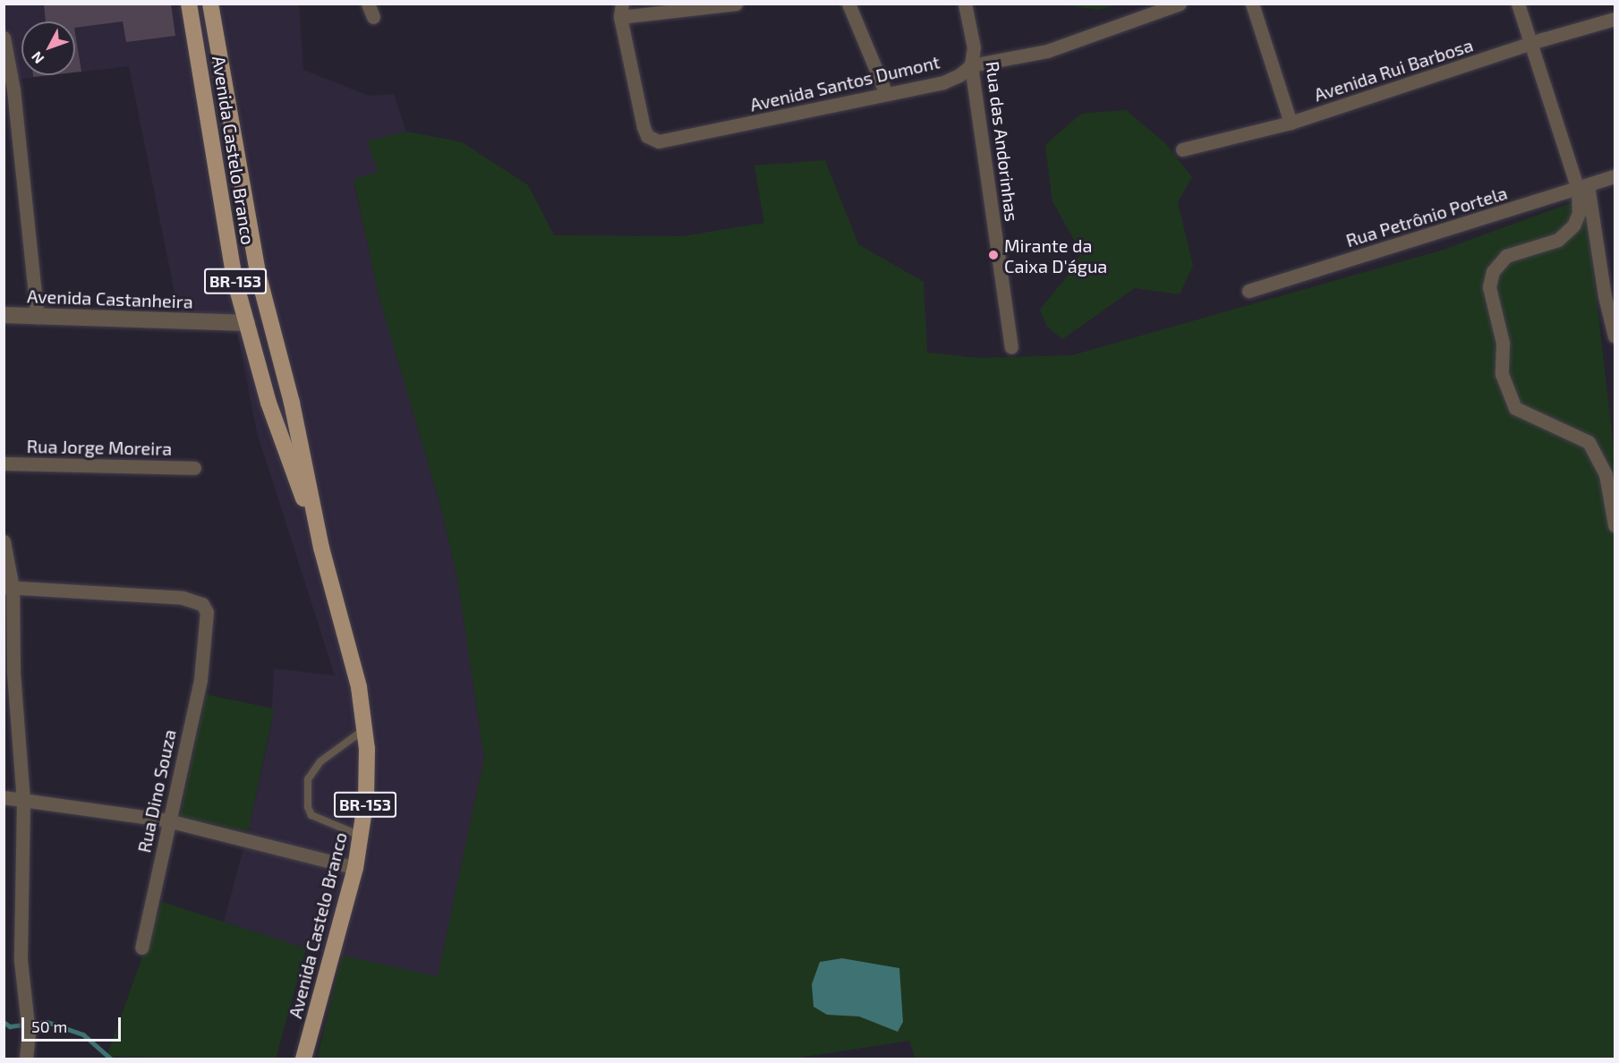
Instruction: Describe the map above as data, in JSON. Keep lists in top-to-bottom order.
{
  "streets": {
    "main road": ["Avenida Castelo Branco", "BR-153"],
    "street": [
      "Avenida Rui Barbosa",
      "Avenida Santos Dumont",
      "Rua das Andorinhas",
      "Rua Petrônio Portela",
      "Avenida Castanheira",
      "Rua Jorge Moreira",
      "Rua Dino Souza"
    ]
  },
  "crossings": [
    ["Avenida Santos Dumont", "Rua das Andorinhas"],
    ["Avenida Castelo Branco", "Avenida Castanheira"]
  ],
  "places": ["Mirante da Caixa D'água"],
  "scale_bar": "50 m",
  "north": "bottom left"
}
